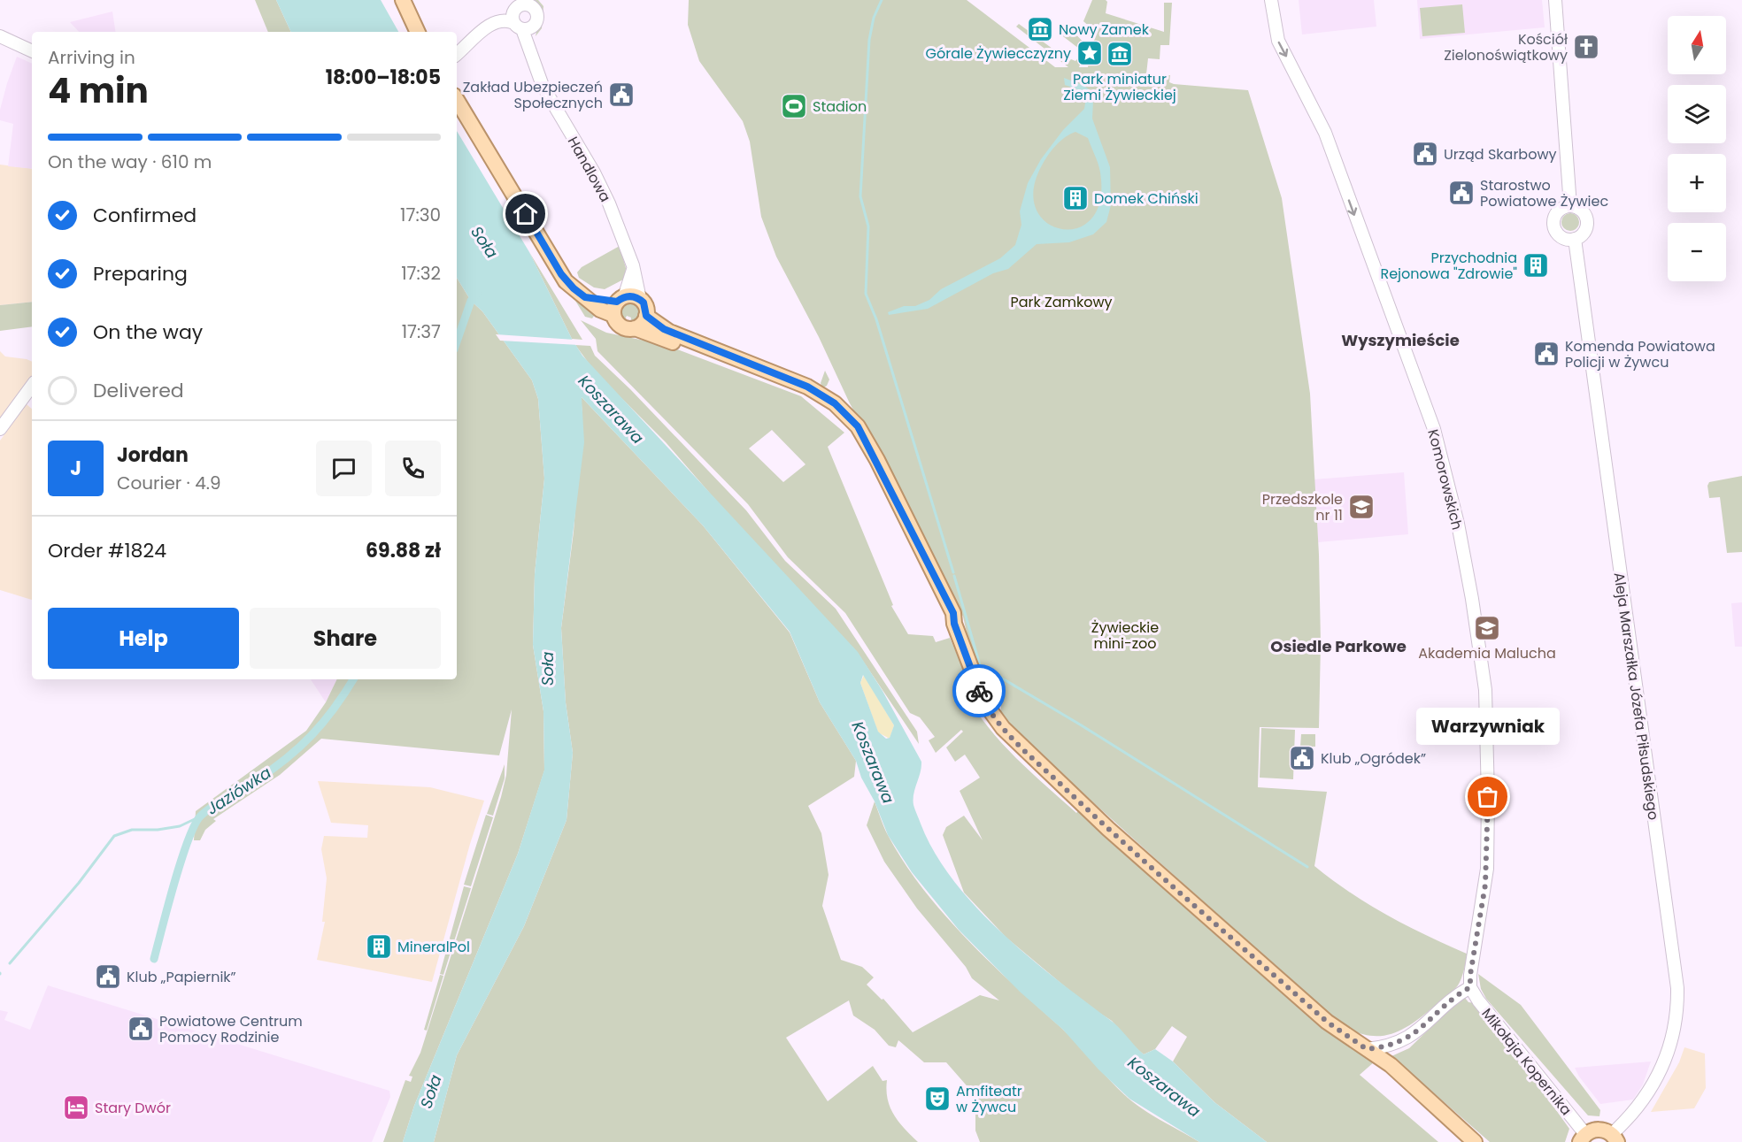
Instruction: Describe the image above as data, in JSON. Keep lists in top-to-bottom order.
{
  "streets": {
    "street": [
      "Handlowa",
      "Komorowskich",
      "Aleja Marszałka Józefa Piłsudskiego",
      "Mikołaja Kopernika"
    ]
  },
  "crossings": [
    ["Komorowskich", "Mikołaja Kopernika"]
  ],
  "one_way": ["Komorowskich"],
  "districts": ["Wyszymieście", "Osiedle Parkowe"],
  "water": ["Soła", "Koszarawa", "Jaziówka"],
  "parks": ["Park Zamkowy", "Żywieckie mini-zoo"],
  "places": {
    "museum": ["Nowy Zamek", "Park miniatur Ziemi Żywieckiej"],
    "church": ["Kościół Zielonoświątkowy"],
    "place": ["Górale Żywiecczyzny"],
    "public building": [
      "Zakład Ubezpieczeń Społecznych",
      "Urząd Skarbowy",
      "Starostwo Powiatowe Żywiec",
      "Komenda Powiatowa Policji w Żywcu",
      "Klub „Ogródek”",
      "Klub „Papiernik”",
      "Powiatowe Centrum Pomocy Rodzinie"
    ],
    "sports": ["Stadion"],
    "building": ["Domek Chiński", "Przychodnia Rejonowa \"Zdrowie\"", "MineralPol"],
    "school or university": ["Przedszkole nr 11", "Akademia Malucha"],
    "other": ["Warzywniak"],
    "theatre": ["Amfiteatr w Żywcu"],
    "hotel": ["Stary Dwór"]
  },
  "north": "top",
  "page": {
    "map_buttons": ["+", "−"],
    "heading": ["4 min", "Arriving in", "18:00–18:05"],
    "panel": [
      "Jordan",
      "Courier · 4.9",
      "Order #1824",
      "69.88 zł"
    ],
    "bar": "On the way · 610 m",
    "list": [
      ["Confirmed", "17:30"],
      ["Preparing", "17:32"],
      ["On the way", "17:37"],
      "Delivered"
    ],
    "round": "J",
    "buttons": ["Help", "Share"],
    "bubble": "Warzywniak"
  }
}
